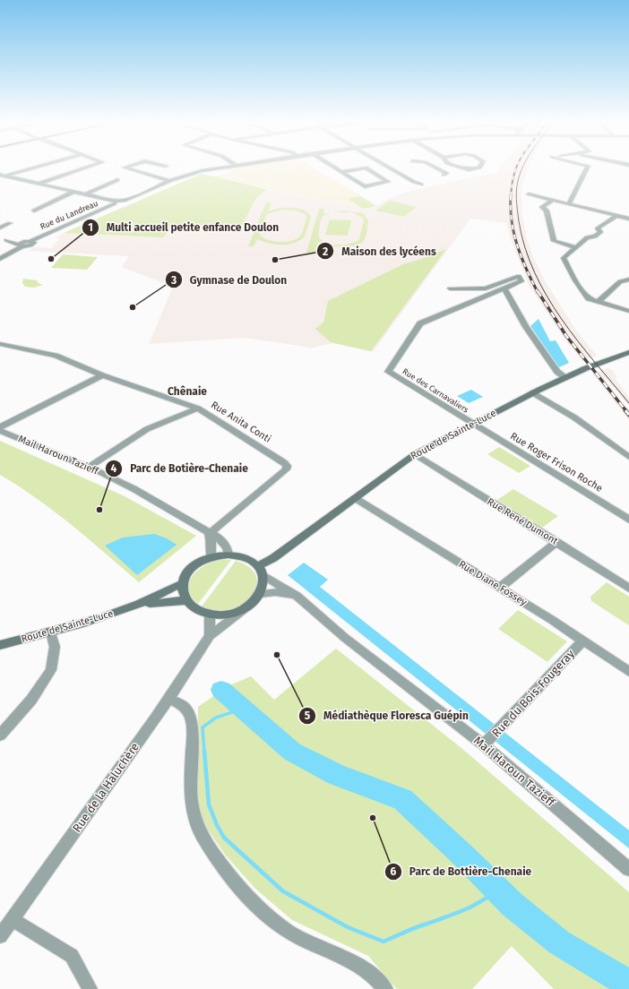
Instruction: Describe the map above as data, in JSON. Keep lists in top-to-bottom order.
{
  "streets": {
    "street": [
      "Rue du Landreau",
      "Rue des Carnavaliers",
      "Rue Anita Conti",
      "Route de Sainte-Luce",
      "Mail Haroun Tazieff",
      "Rue Roger Frison Roche",
      "Rue René Dumont",
      "Rue Diane Fossey",
      "Rue du Bois-Fougeray",
      "Rue de la Haluchère"
    ]
  },
  "crossings": [
    ["Rue des Carnavaliers", "Route de Sainte-Luce"],
    ["Rue des Carnavaliers", "Rue Roger Frison Roche"],
    ["Rue Anita Conti", "Mail Haroun Tazieff"],
    ["Route de Sainte-Luce", "Mail Haroun Tazieff"],
    ["Route de Sainte-Luce", "Rue Roger Frison Roche"],
    ["Route de Sainte-Luce", "Rue René Dumont"],
    ["Route de Sainte-Luce", "Rue Diane Fossey"],
    ["Route de Sainte-Luce", "Rue de la Haluchère"],
    ["Mail Haroun Tazieff", "Rue du Bois-Fougeray"],
    ["Mail Haroun Tazieff", "Rue de la Haluchère"],
    ["Rue Diane Fossey", "Rue du Bois-Fougeray"]
  ],
  "districts": ["Chênaie"],
  "places": [
    "Multi accueil petite enfance Doulon",
    "Maison des lycéens",
    "Gymnase de Doulon",
    "Parc de Botière-Chenaie",
    "Médiathèque Floresca Guépin",
    "Parc de Bottière-Chenaie"
  ]
}
